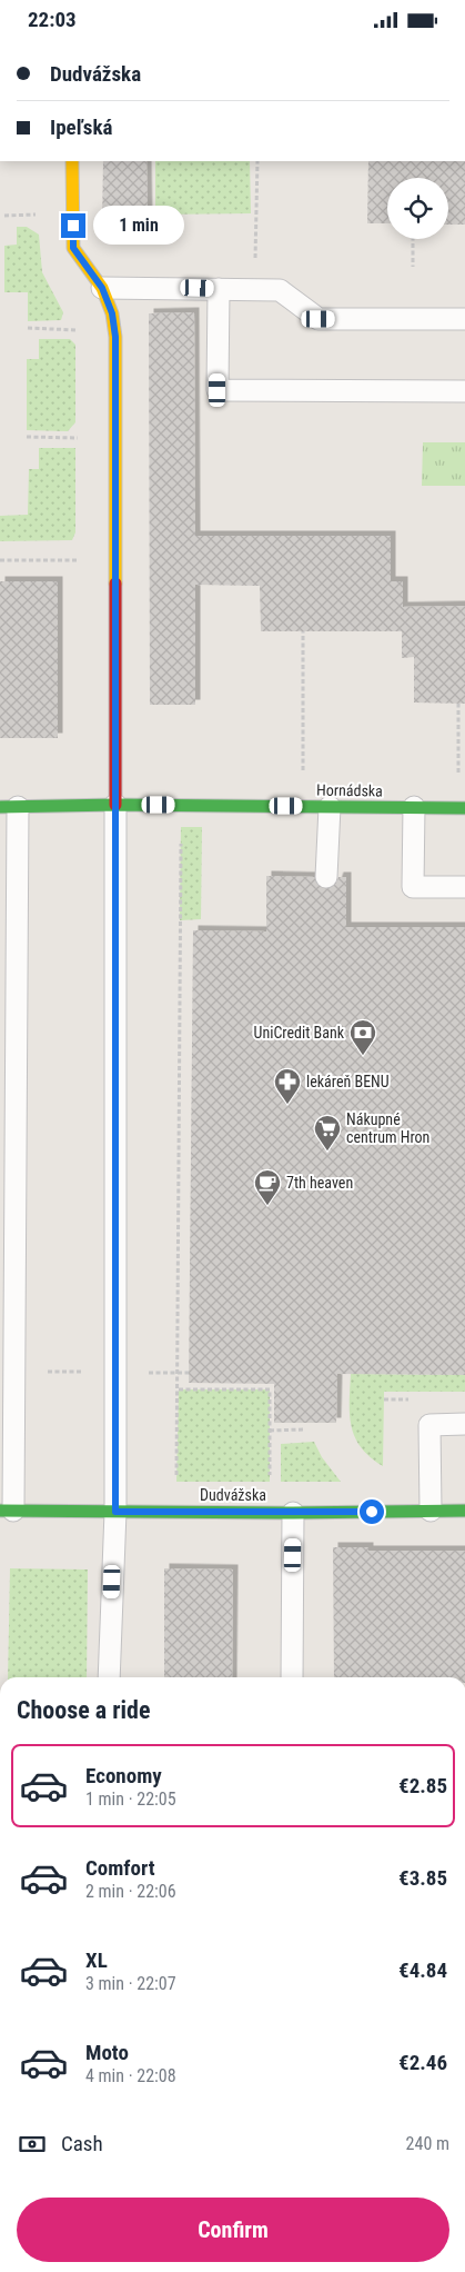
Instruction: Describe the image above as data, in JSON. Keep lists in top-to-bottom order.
{
  "streets": {
    "street": ["Hornádska", "Dudvážska"]
  },
  "places": {
    "bank": ["UniCredit Bank"],
    "pharmacy": ["lekáreň BENU"],
    "supermarket": ["Nákupné centrum Hron"],
    "cafe": ["7th heaven"]
  },
  "page": {
    "status": "22:03",
    "banner": ["Dudvážska", "Ipeľská"],
    "bubble": "1 min",
    "heading": "Choose a ride",
    "list": [
      {
        "name": "Economy",
        "note": "1 min · 22:05",
        "value": "€2.85"
      },
      {
        "name": "Comfort",
        "note": "2 min · 22:06",
        "value": "€3.85"
      },
      {
        "name": "XL",
        "note": "3 min · 22:07",
        "value": "€4.84"
      },
      {
        "name": "Moto",
        "note": "4 min · 22:08",
        "value": "€2.46"
      }
    ],
    "pay": ["Cash", "240 m"],
    "buttons": "Confirm"
  }
}
